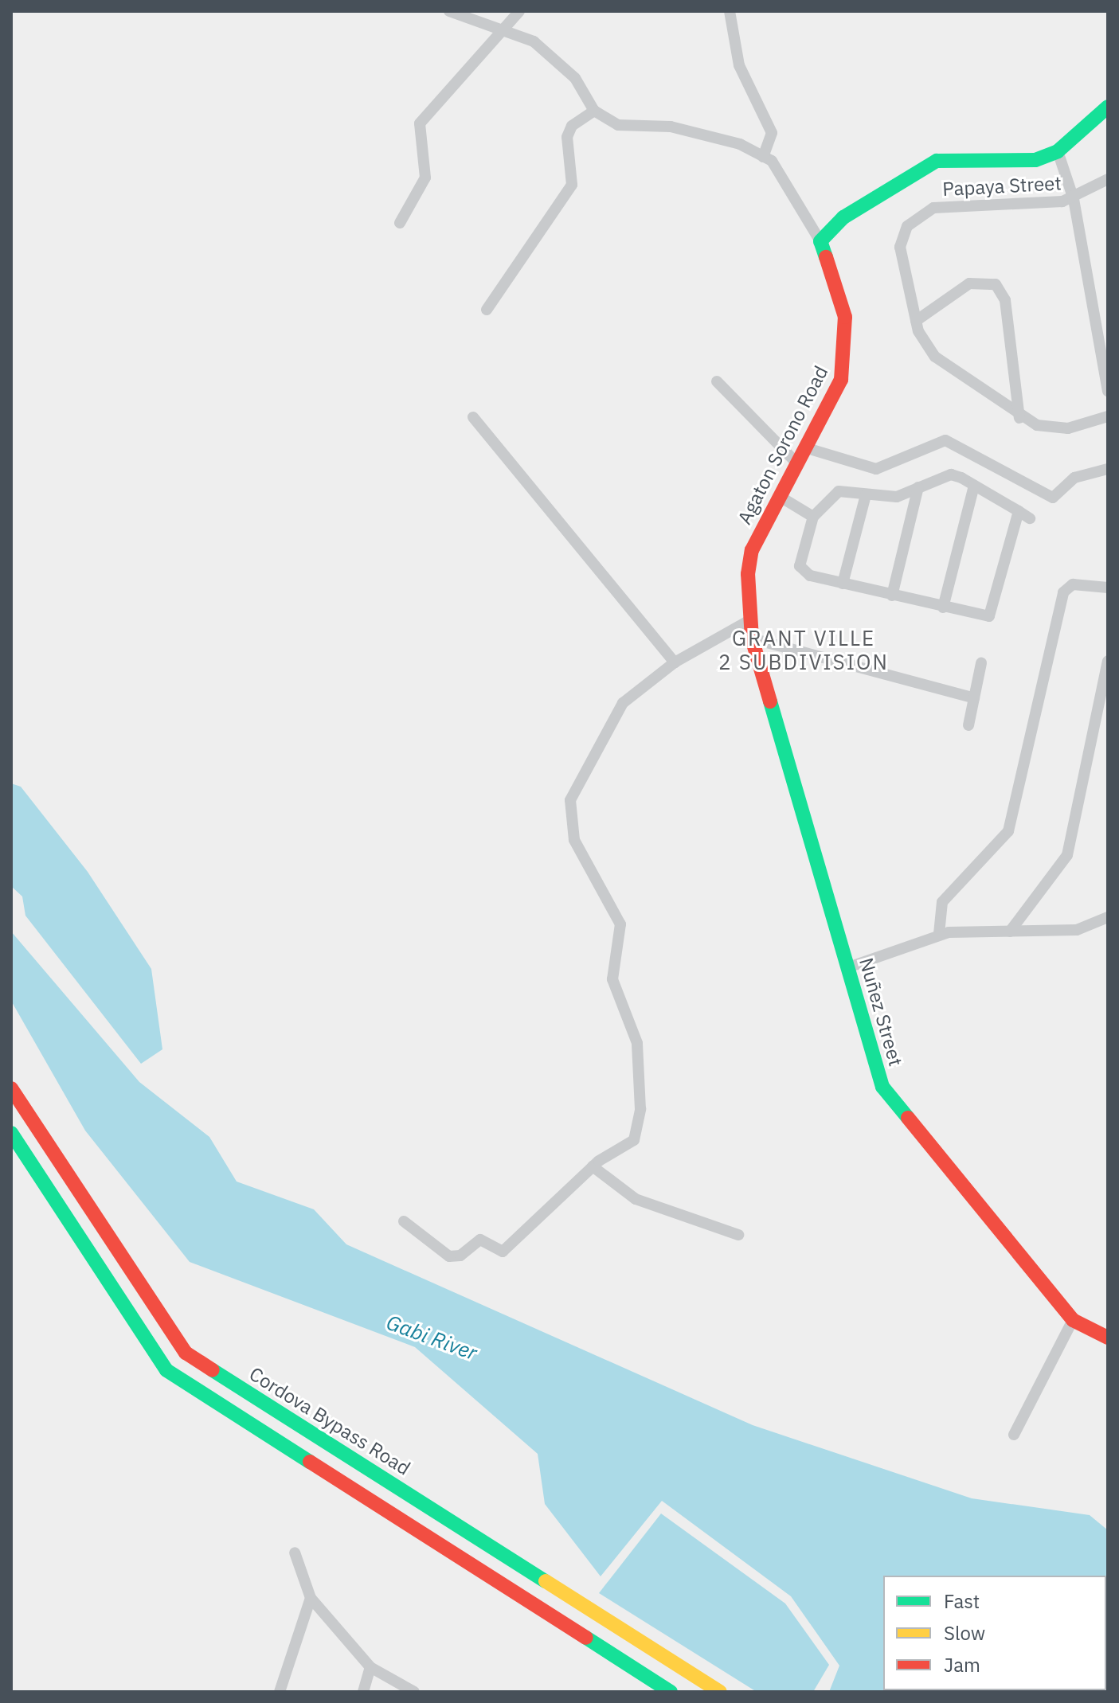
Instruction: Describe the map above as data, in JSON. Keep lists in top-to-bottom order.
{
  "streets": {
    "main road": ["Agaton Sorono Road", "Nuñez Street", "Cordova Bypass Road"],
    "street": ["Papaya Street"]
  },
  "crossings": [
    ["Agaton Sorono Road", "Nuñez Street"]
  ],
  "districts": ["GRANT VILLE 2 SUBDIVISION"],
  "water": ["Gabi River"],
  "legend": ["Fast", "Slow", "Jam"]
}
